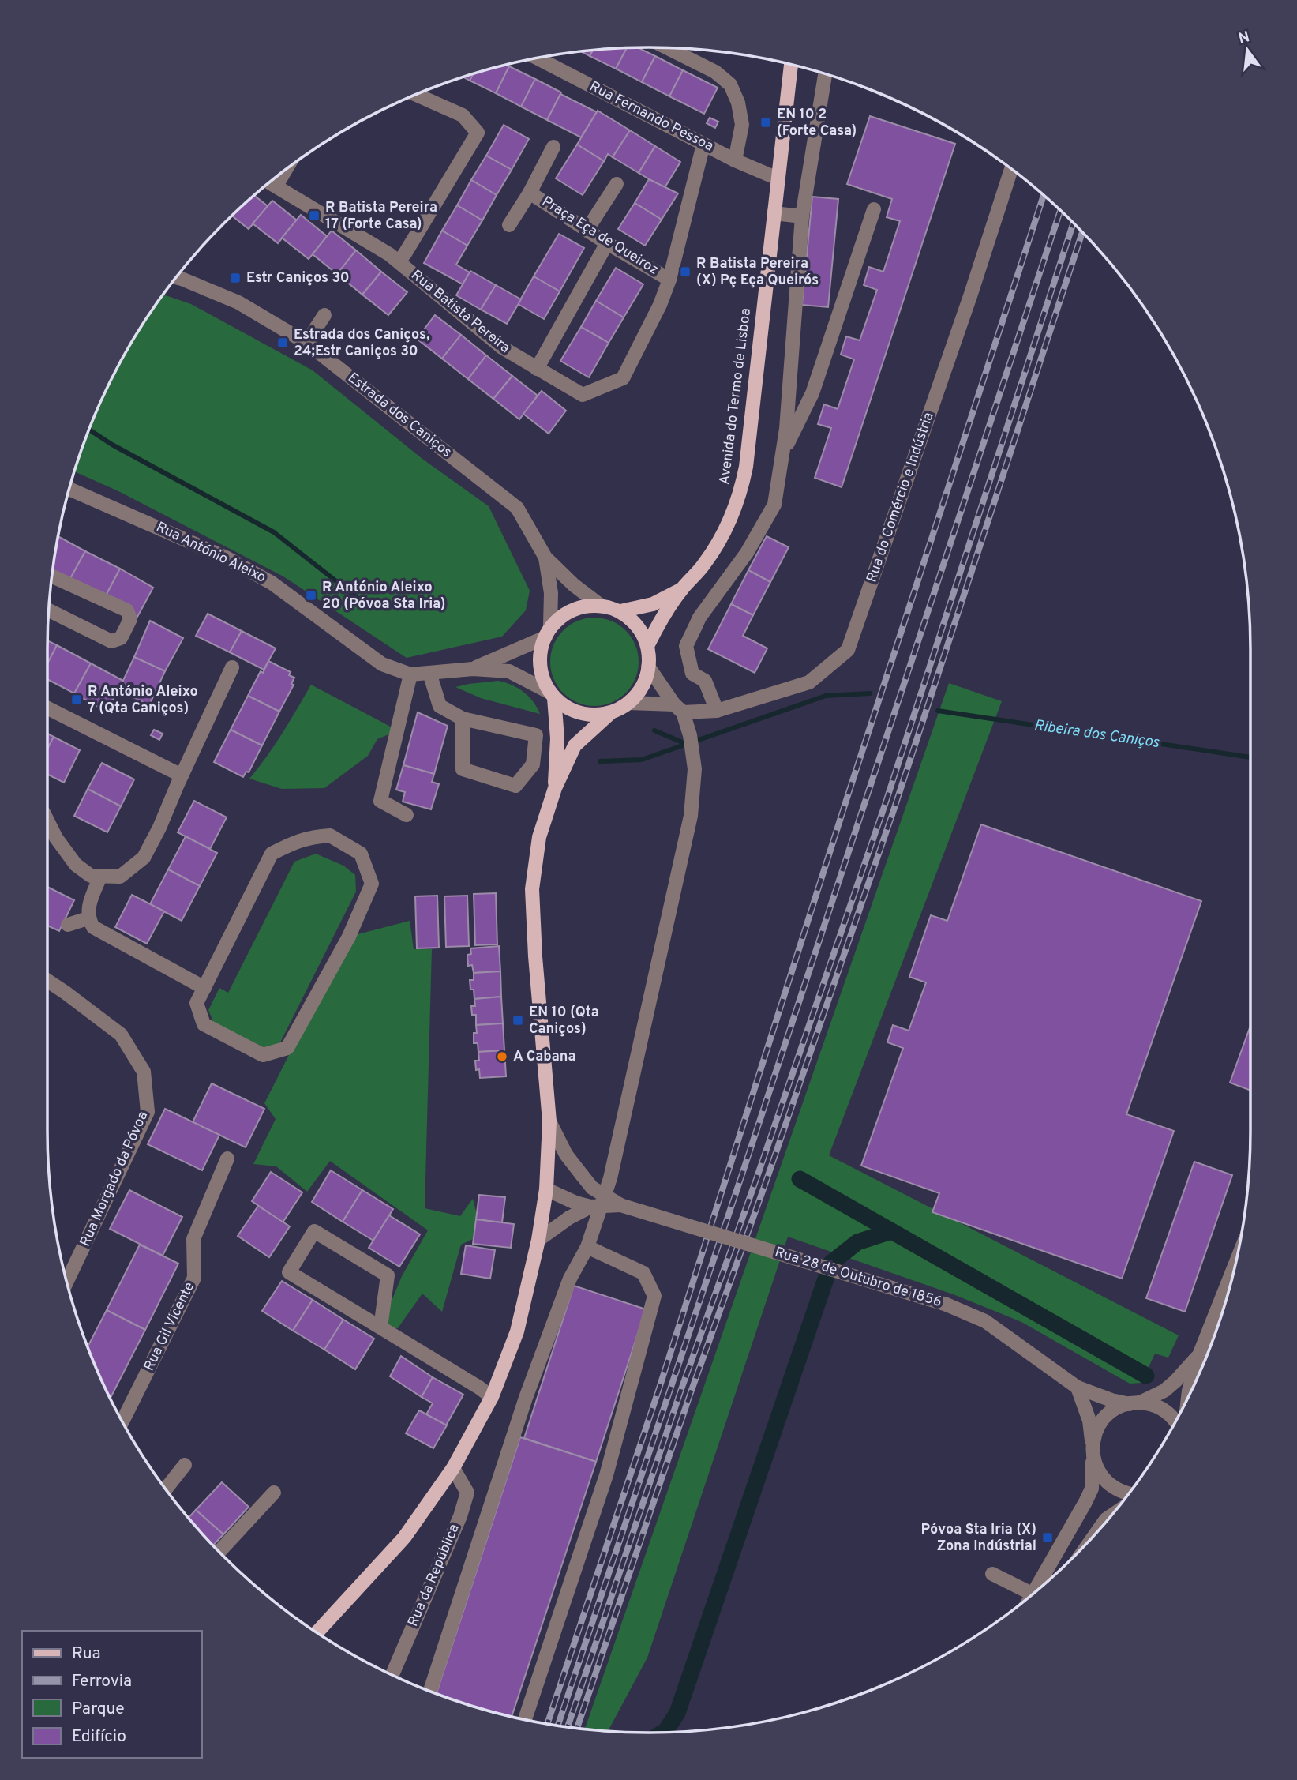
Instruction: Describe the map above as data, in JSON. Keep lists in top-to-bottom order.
{
  "streets": {
    "main road": ["Avenida do Termo de Lisboa"],
    "street": [
      "Rua Fernando Pessoa",
      "Praça Eça de Queiroz",
      "Rua Batista Pereira",
      "Estrada dos Caniços",
      "Rua do Comércio e Indústria",
      "Rua António Aleixo",
      "Rua Morgado da Póvoa",
      "Rua 28 de Outubro de 1856",
      "Rua Gil Vicente",
      "Rua da República"
    ]
  },
  "crossings": [
    ["Rua Fernando Pessoa", "Rua Batista Pereira"],
    ["Rua Fernando Pessoa", "Avenida do Termo de Lisboa"],
    ["Praça Eça de Queiroz", "Rua Batista Pereira"],
    ["Avenida do Termo de Lisboa", "Estrada dos Caniços"],
    ["Avenida do Termo de Lisboa", "Rua do Comércio e Indústria"],
    ["Avenida do Termo de Lisboa", "Rua António Aleixo"],
    ["Estrada dos Caniços", "Rua do Comércio e Indústria"],
    ["Estrada dos Caniços", "Rua António Aleixo"],
    ["Rua do Comércio e Indústria", "Rua António Aleixo"]
  ],
  "water": ["Ribeira dos Caniços"],
  "places": {
    "transit": [
      "EN 10 2 (Forte Casa)",
      "R Batista Pereira 17 (Forte Casa)",
      "R Batista Pereira (X) Pç Eça Queirós",
      "Estr Caniços 30",
      "Estrada dos Caniços, 24;Estr Caniços 30",
      "R António Aleixo 20 (Póvoa Sta Iria)",
      "R António Aleixo 7 (Qta Caniços)",
      "EN 10 (Qta Caniços)",
      "Póvoa Sta Iria (X) Zona Indústrial"
    ],
    "other": ["A Cabana"]
  },
  "legend": [
    "Rua",
    "Ferrovia",
    "Parque",
    "Edifício"
  ],
  "north": "top"
}
